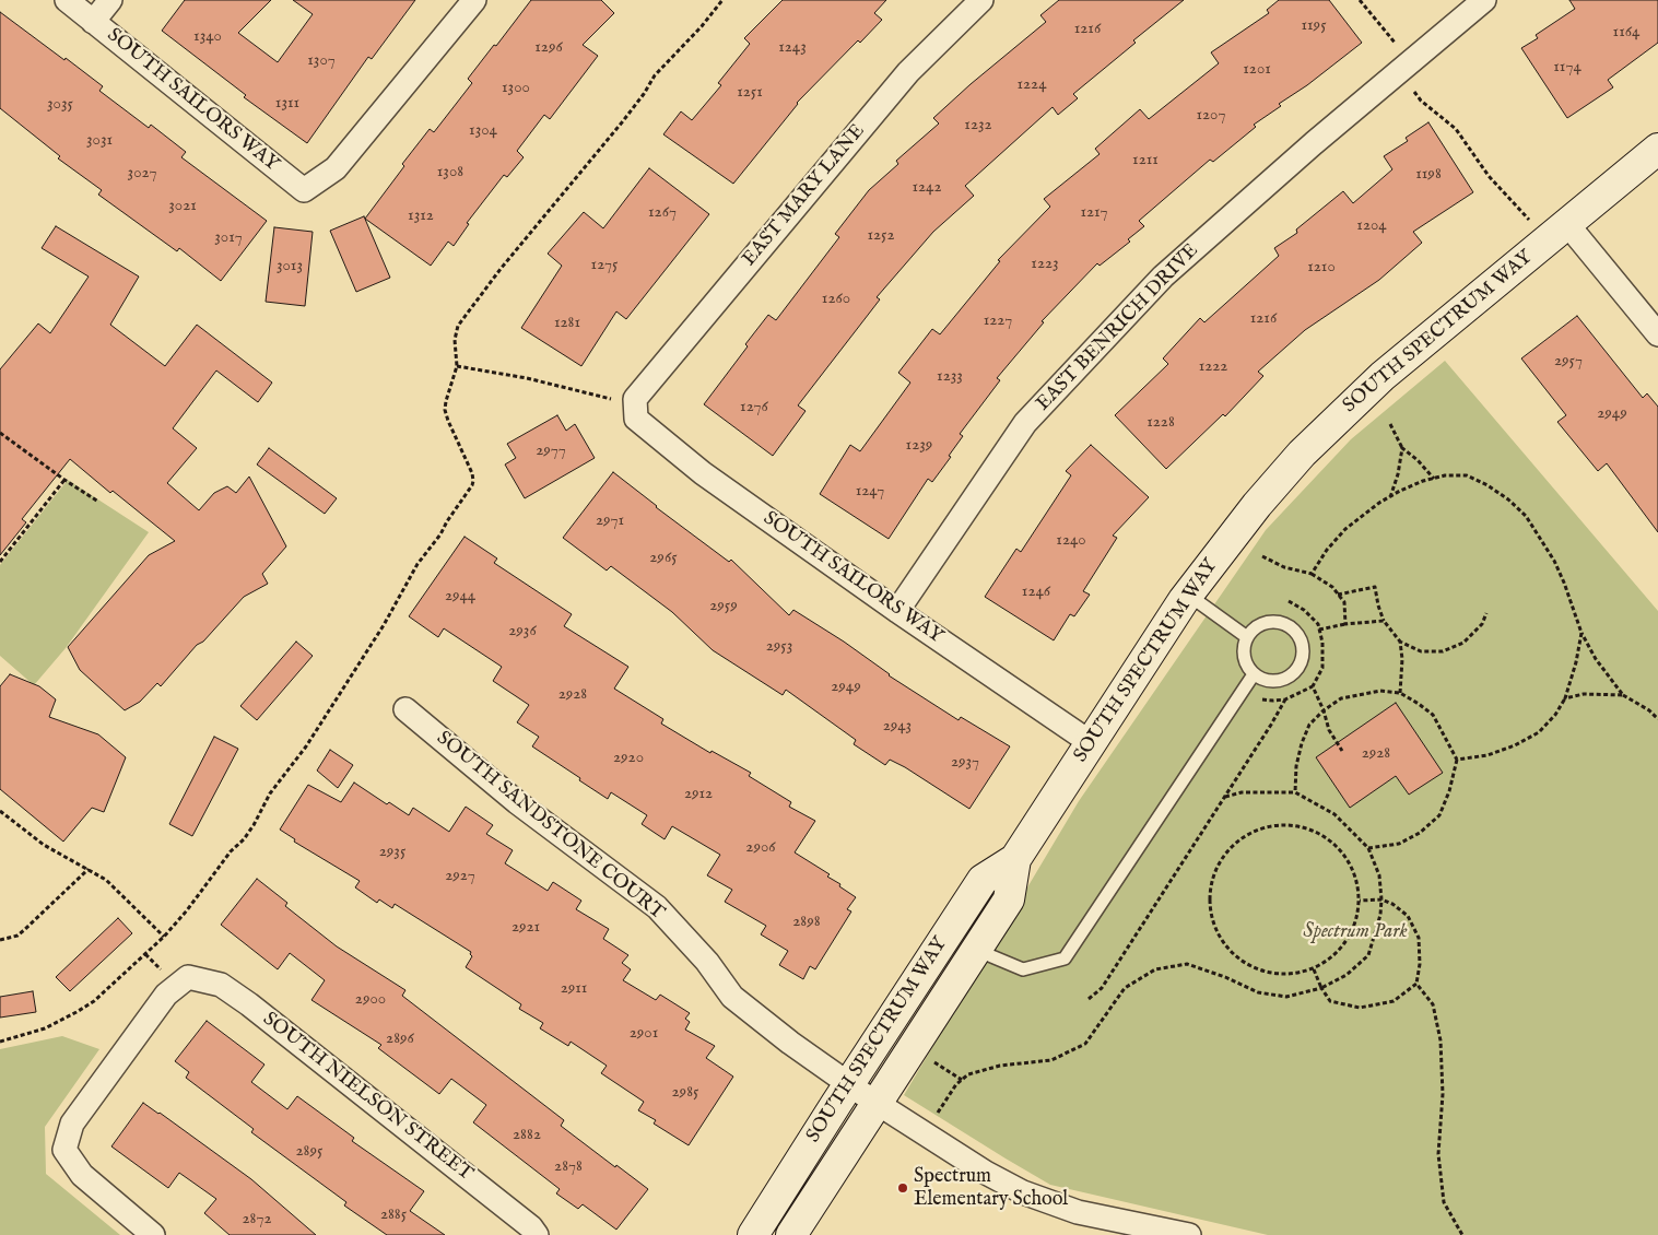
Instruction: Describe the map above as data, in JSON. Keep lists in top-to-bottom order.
{
  "streets": {
    "street": [
      "SOUTH SAILORS WAY",
      "EAST MARY LANE",
      "EAST BENRICH DRIVE",
      "SOUTH SPECTRUM WAY",
      "SOUTH SANDSTONE COURT",
      "SOUTH NIELSON STREET"
    ]
  },
  "crossings": [
    ["SOUTH SAILORS WAY", "EAST MARY LANE"],
    ["SOUTH SAILORS WAY", "EAST BENRICH DRIVE"],
    ["SOUTH SAILORS WAY", "SOUTH SPECTRUM WAY"],
    ["SOUTH SPECTRUM WAY", "SOUTH SANDSTONE COURT"]
  ],
  "parks": ["Spectrum Park"],
  "places": ["Spectrum Elementary School"],
  "house_numbers": [
    "1195",
    "1216",
    "1164",
    "1340",
    "1296",
    "1243",
    "1307",
    "1174",
    "1201",
    "1224",
    "1300",
    "1251",
    "1311",
    "3035",
    "1207",
    "1232",
    "1304",
    "3031",
    "1211",
    "1308",
    "3027",
    "1198",
    "1242",
    "3021",
    "1267",
    "1217",
    "1312",
    "1204",
    "1252",
    "3017",
    "1223",
    "1275",
    "3013",
    "1210",
    "1260",
    "1216",
    "1227",
    "1281",
    "2957",
    "1222",
    "1233",
    "1276",
    "2949",
    "1228",
    "1239",
    "2977",
    "1247",
    "2971",
    "1240",
    "2965",
    "1246",
    "2944",
    "2959",
    "2936",
    "2953",
    "2949",
    "2928",
    "2943",
    "2928",
    "2920",
    "2937",
    "2912",
    "2906",
    "2935",
    "2927",
    "2898",
    "2921",
    "2911",
    "2900",
    "2901",
    "2896",
    "2985",
    "2882",
    "2895",
    "2878",
    "2885",
    "2872"
  ]
}
